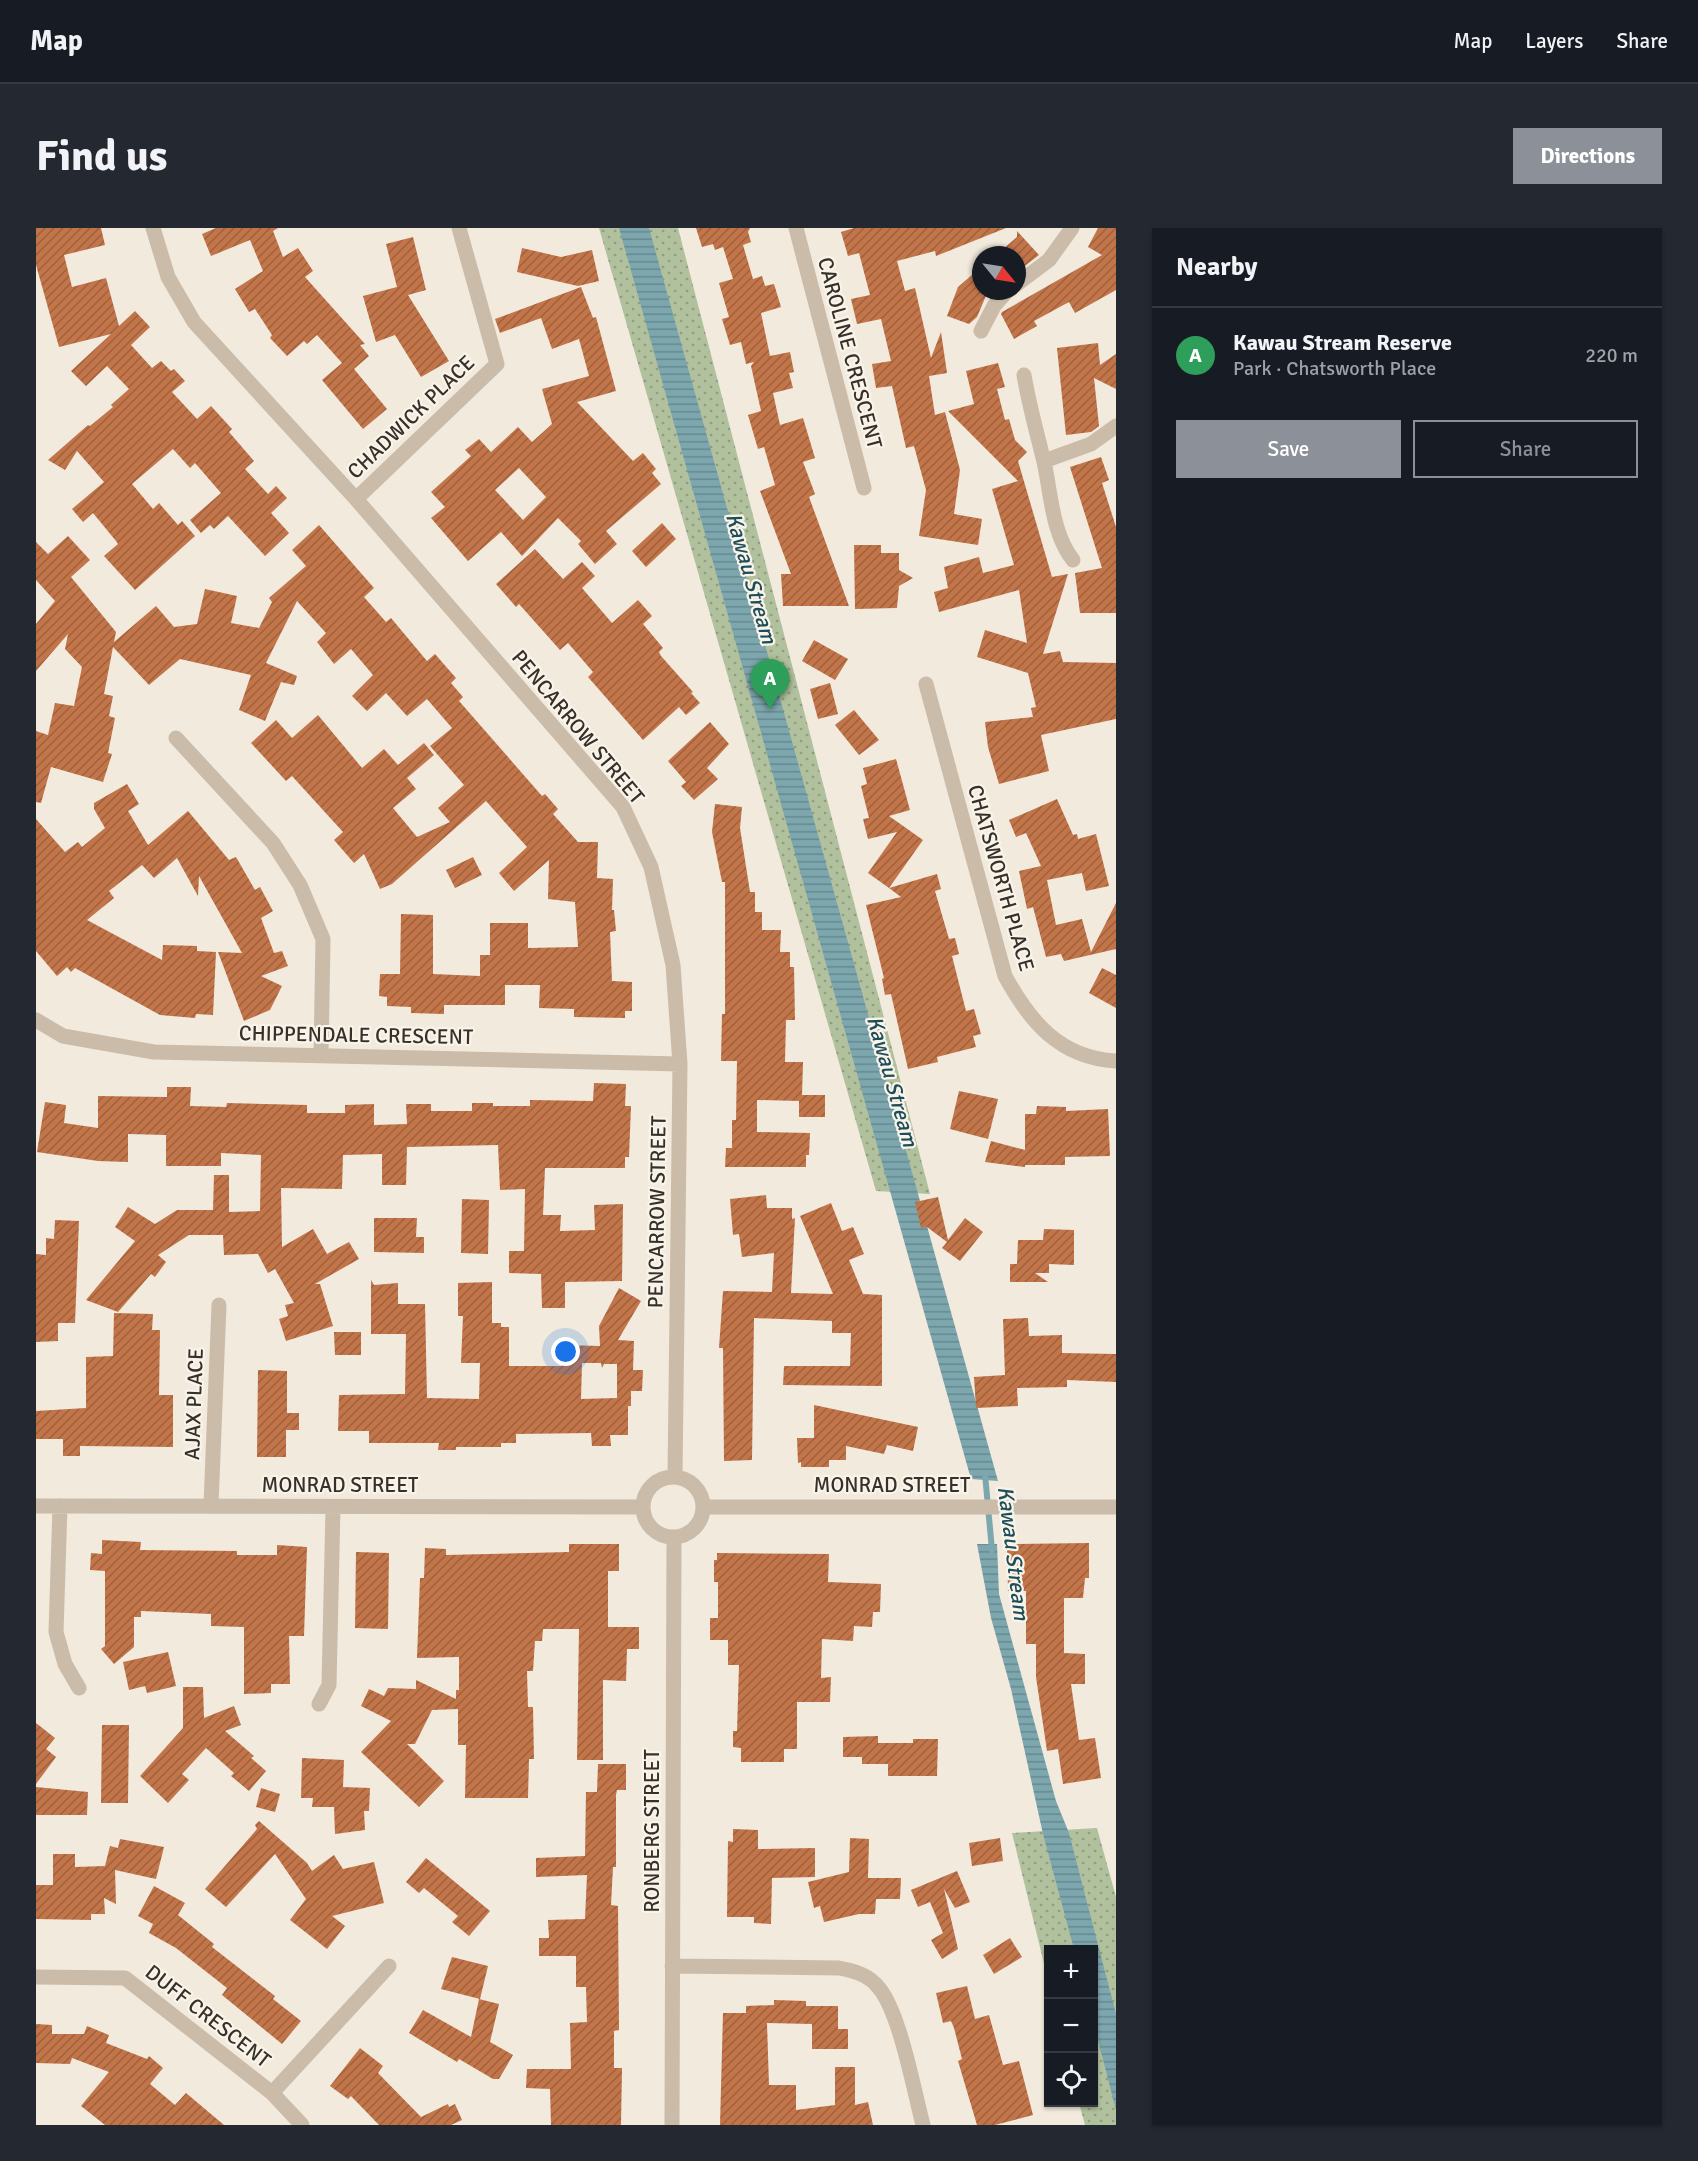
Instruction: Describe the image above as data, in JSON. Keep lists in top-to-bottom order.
{
  "streets": {
    "street": [
      "CAROLINE CRESCENT",
      "CHADWICK PLACE",
      "PENCARROW STREET",
      "CHATSWORTH PLACE",
      "CHIPPENDALE CRESCENT",
      "AJAX PLACE",
      "MONRAD STREET",
      "RONBERG STREET",
      "DUFF CRESCENT"
    ]
  },
  "crossings": [
    ["CHADWICK PLACE", "PENCARROW STREET"],
    ["PENCARROW STREET", "CHIPPENDALE CRESCENT"],
    ["PENCARROW STREET", "MONRAD STREET"],
    ["PENCARROW STREET", "RONBERG STREET"],
    ["AJAX PLACE", "MONRAD STREET"],
    ["MONRAD STREET", "RONBERG STREET"]
  ],
  "water": ["Kawau Stream"],
  "north": "bottom right",
  "page": {
    "header": "Map",
    "nav": ["Map", "Layers", "Share"],
    "buttons": [
      "Directions",
      ["Save", "Share"]
    ],
    "title": "Find us",
    "heading": "Nearby",
    "list": [
      {
        "mark": "A",
        "name": "Kawau Stream Reserve",
        "note": "Park · Chatsworth Place",
        "value": "220 m"
      }
    ],
    "pins": "A",
    "map_buttons": ["+", "−"]
  }
}
